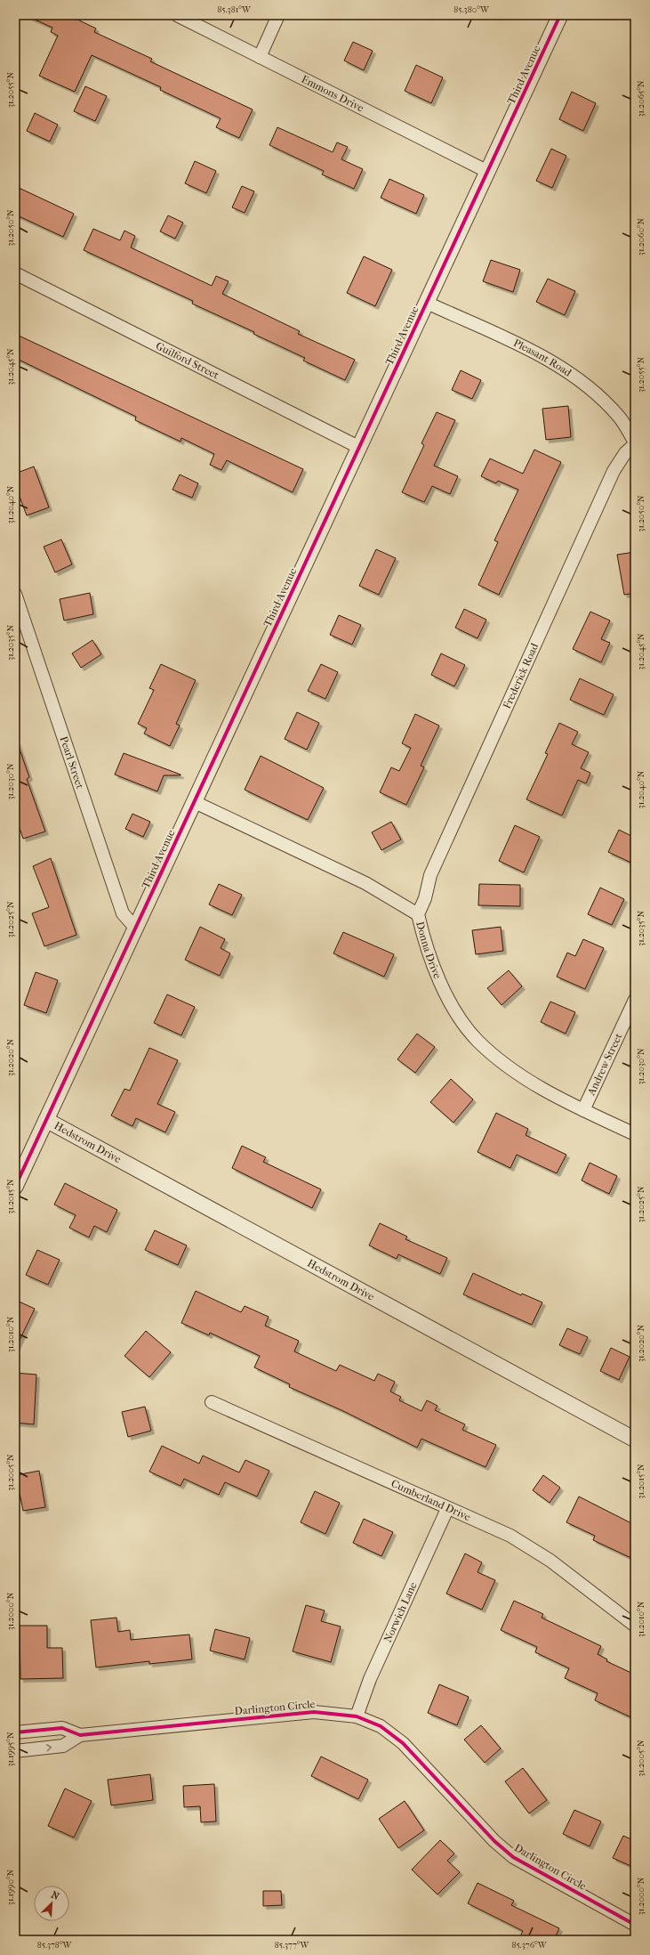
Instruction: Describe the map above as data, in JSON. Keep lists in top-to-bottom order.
{
  "streets": {
    "street": [
      "Third Avenue",
      "Emmons Drive",
      "Pleasant Road",
      "Guilford Street",
      "Frederick Road",
      "Pearl Street",
      "Donna Drive",
      "Andrew Street",
      "Hedstrom Drive",
      "Cumberland Drive",
      "Norwich Lane",
      "Darlington Circle"
    ]
  },
  "crossings": [
    ["Third Avenue", "Emmons Drive"],
    ["Third Avenue", "Pleasant Road"],
    ["Third Avenue", "Guilford Street"],
    ["Third Avenue", "Pearl Street"],
    ["Third Avenue", "Donna Drive"],
    ["Third Avenue", "Hedstrom Drive"],
    ["Pleasant Road", "Frederick Road"],
    ["Frederick Road", "Donna Drive"],
    ["Donna Drive", "Andrew Street"],
    ["Cumberland Drive", "Norwich Lane"],
    ["Norwich Lane", "Darlington Circle"]
  ],
  "north": "top right",
  "coordinates": [
    "85.381°W",
    "85.380°W",
    "31.2055°N",
    "31.2065°N",
    "31.2050°N",
    "31.2060°N",
    "31.2045°N",
    "31.2040°N",
    "31.2035°N",
    "31.2030°N",
    "31.2025°N",
    "31.2020°N",
    "31.2015°N",
    "31.2010°N",
    "31.2005°N",
    "31.2000°N",
    "31.1995°N",
    "31.1990°N",
    "85.378°W",
    "85.377°W",
    "85.376°W"
  ]
}
